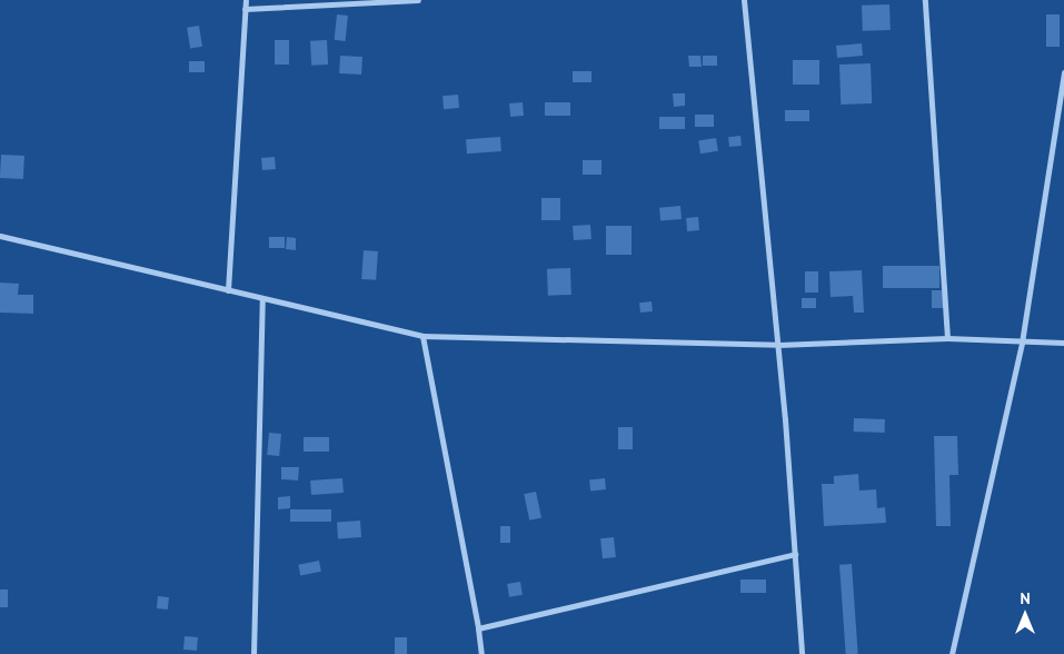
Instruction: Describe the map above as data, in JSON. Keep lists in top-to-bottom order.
{
  "north": "top"
}
